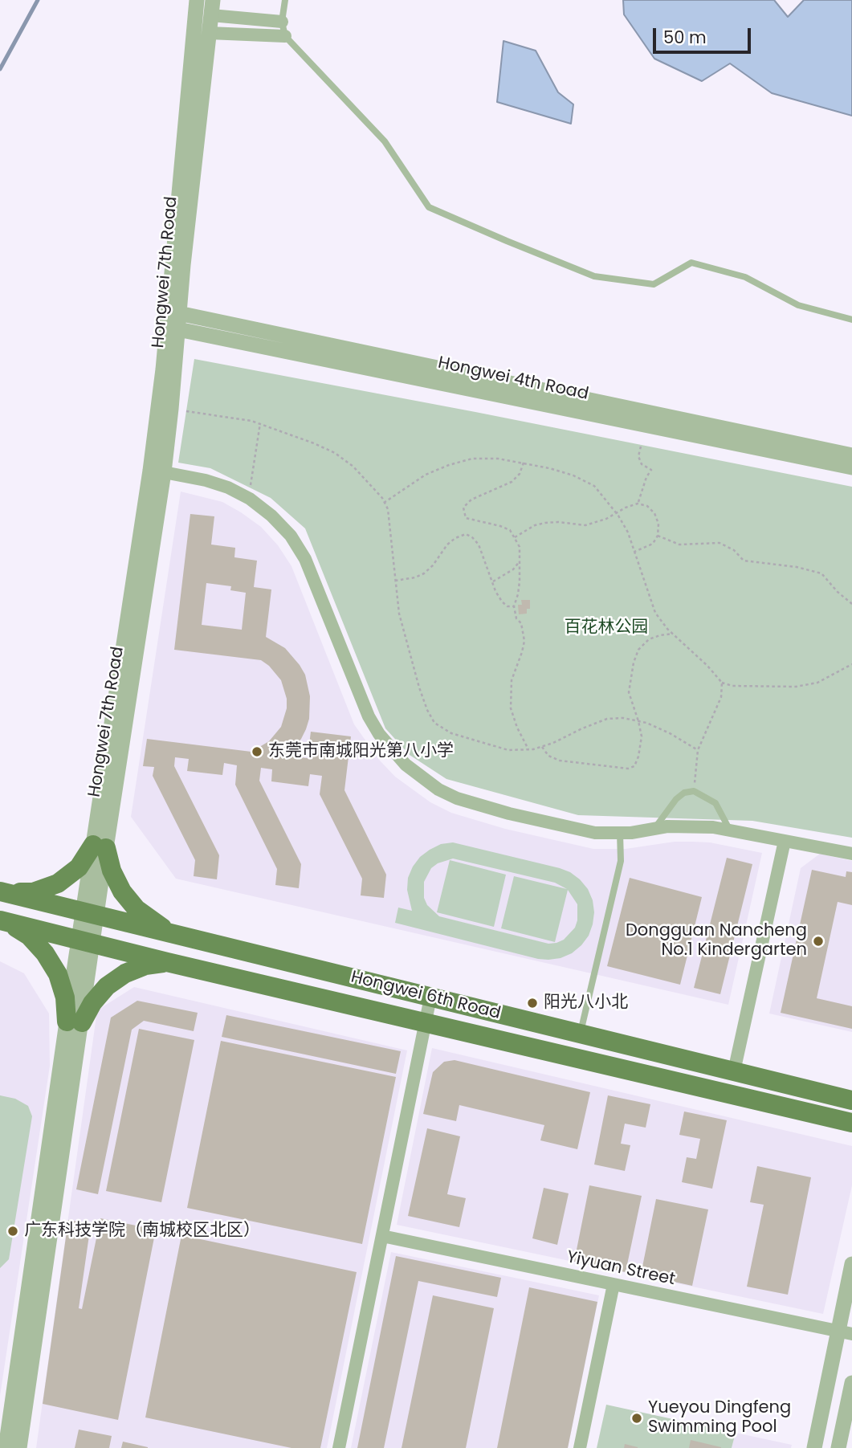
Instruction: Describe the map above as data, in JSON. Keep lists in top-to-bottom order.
{
  "streets": {
    "main road": ["Hongwei 6th Road"],
    "street": ["Hongwei 7th Road", "Hongwei 4th Road", "Yiyuan Street"]
  },
  "crossings": [
    ["Hongwei 7th Road", "Hongwei 4th Road"],
    ["Hongwei 7th Road", "Hongwei 6th Road"]
  ],
  "parks": ["百花林公园"],
  "places": [
    "东莞市南城阳光第八小学",
    "Dongguan Nancheng No.1 Kindergarten",
    "阳光八小北",
    "广东科技学院（南城校区北区）",
    "Yueyou Dingfeng Swimming Pool"
  ],
  "scale_bar": "50 m"
}
